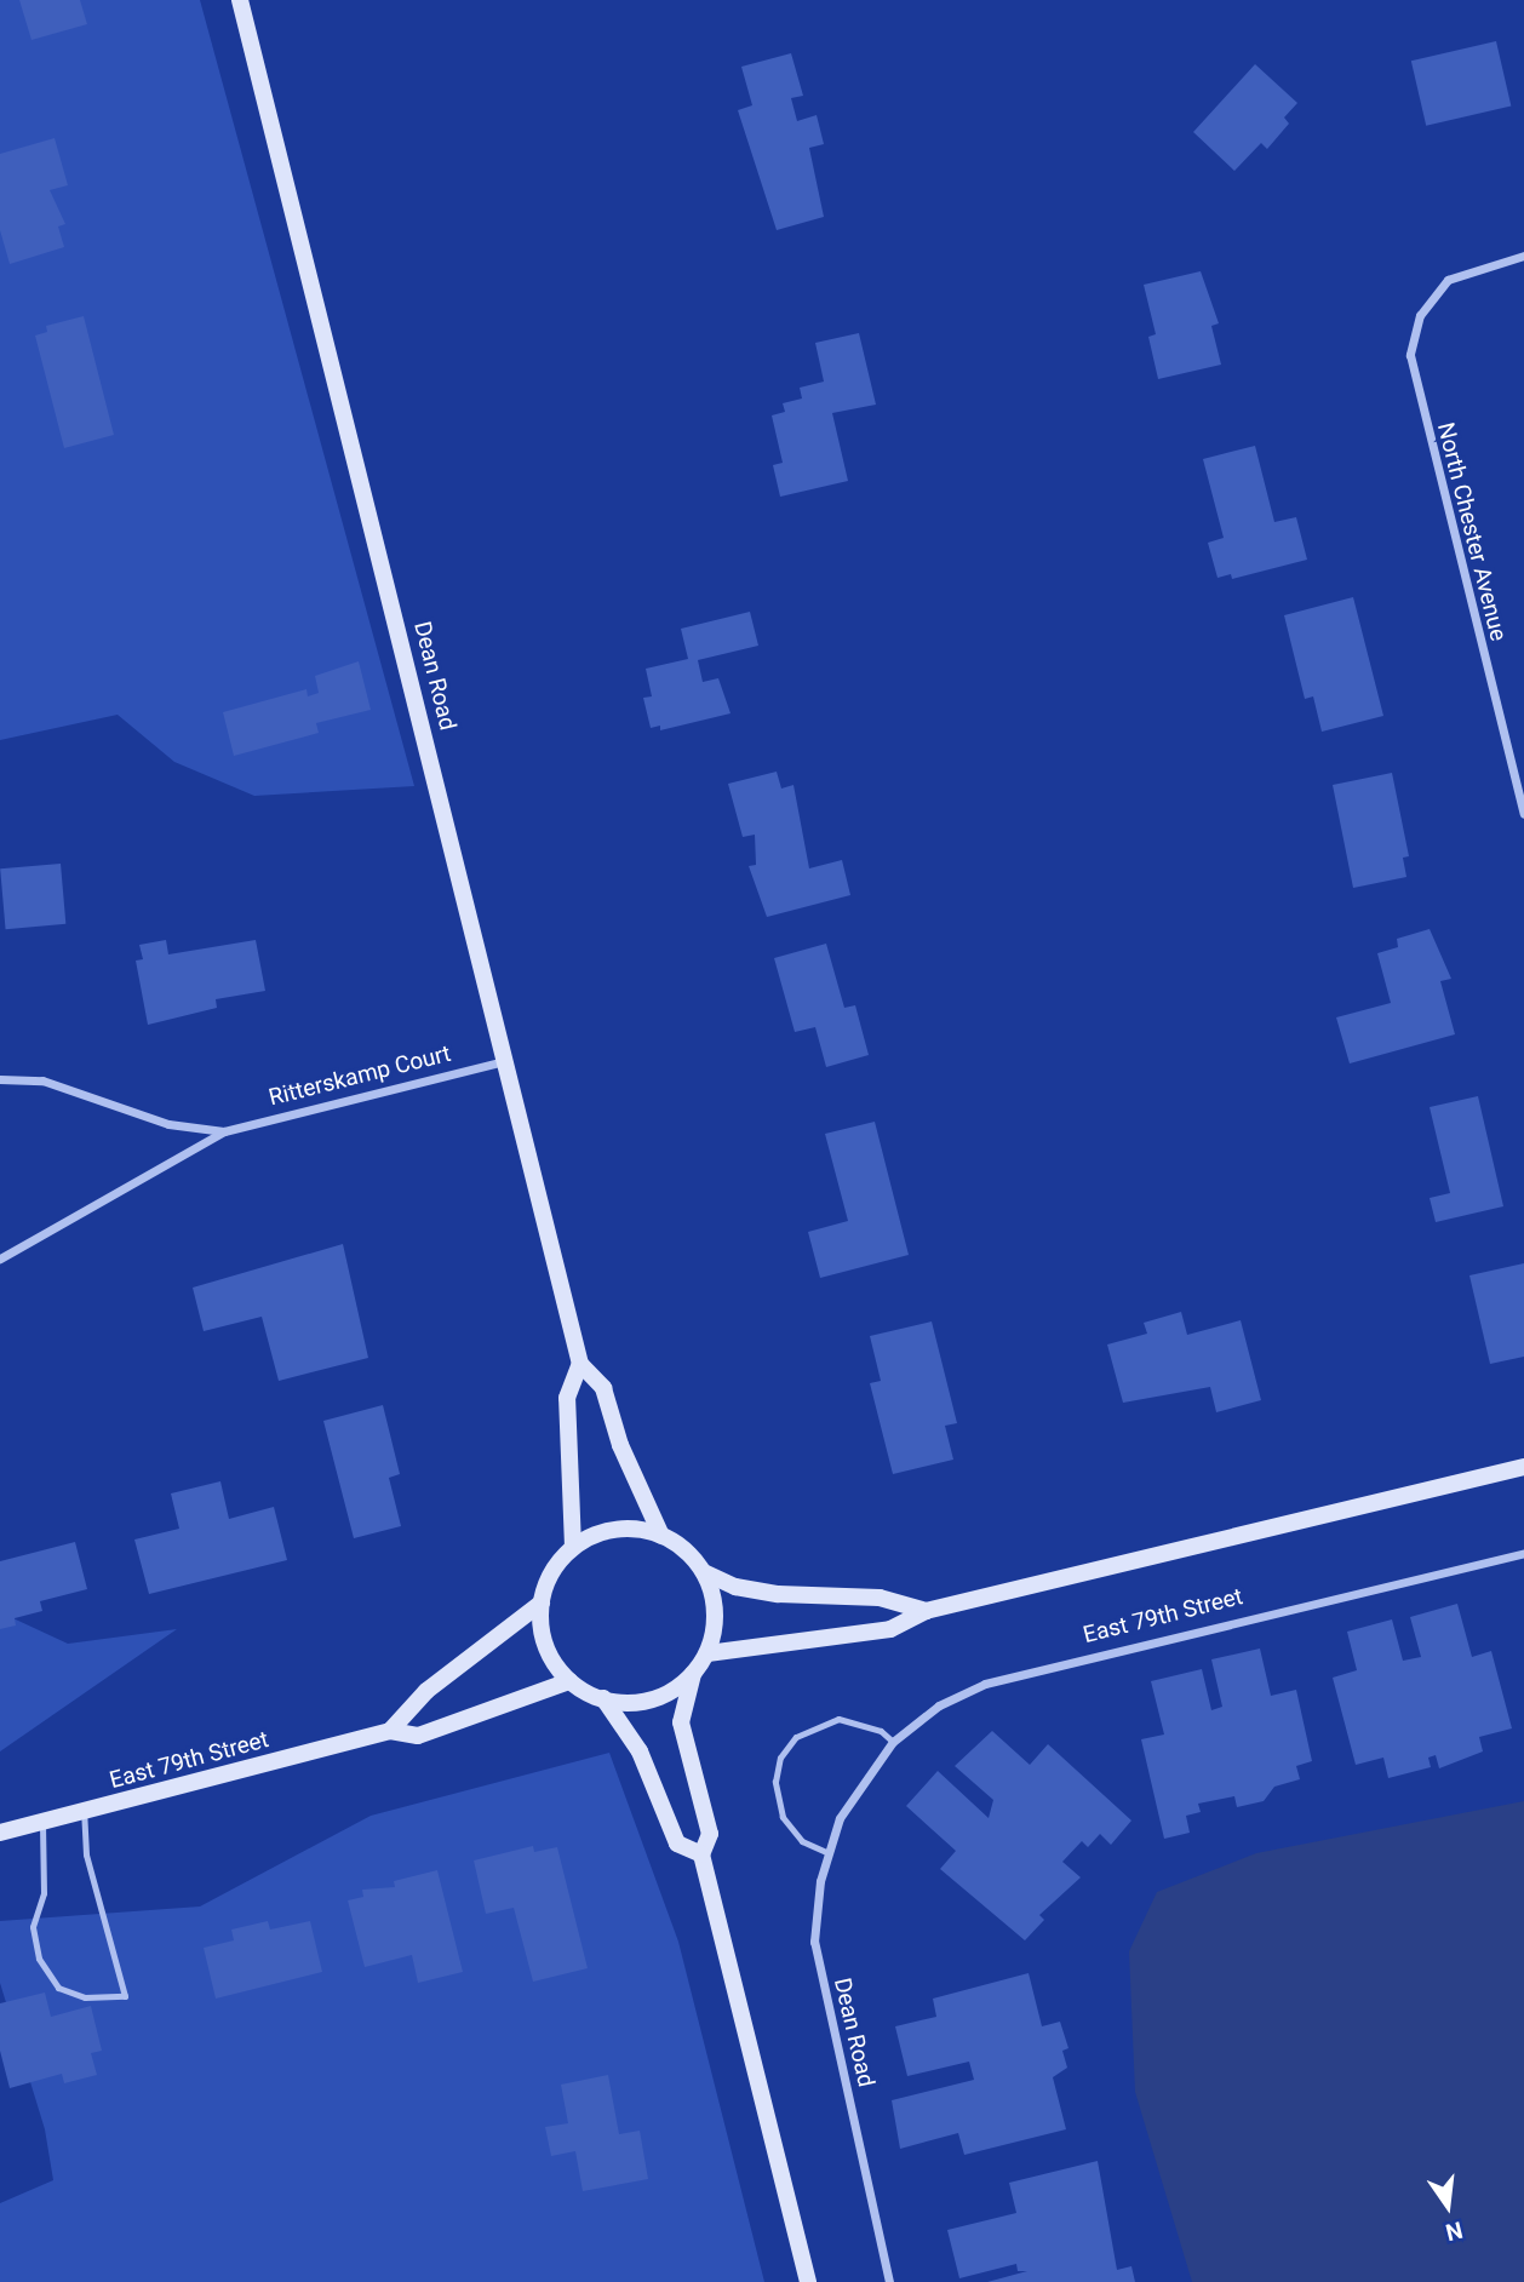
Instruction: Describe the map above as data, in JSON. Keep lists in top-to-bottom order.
{
  "streets": {
    "street": [
      "North Chester Avenue",
      "Dean Road",
      "Ritterskamp Court",
      "East 79th Street"
    ]
  },
  "crossings": [
    ["Dean Road", "Ritterskamp Court"],
    ["Dean Road", "East 79th Street"]
  ],
  "north": "bottom"
}
